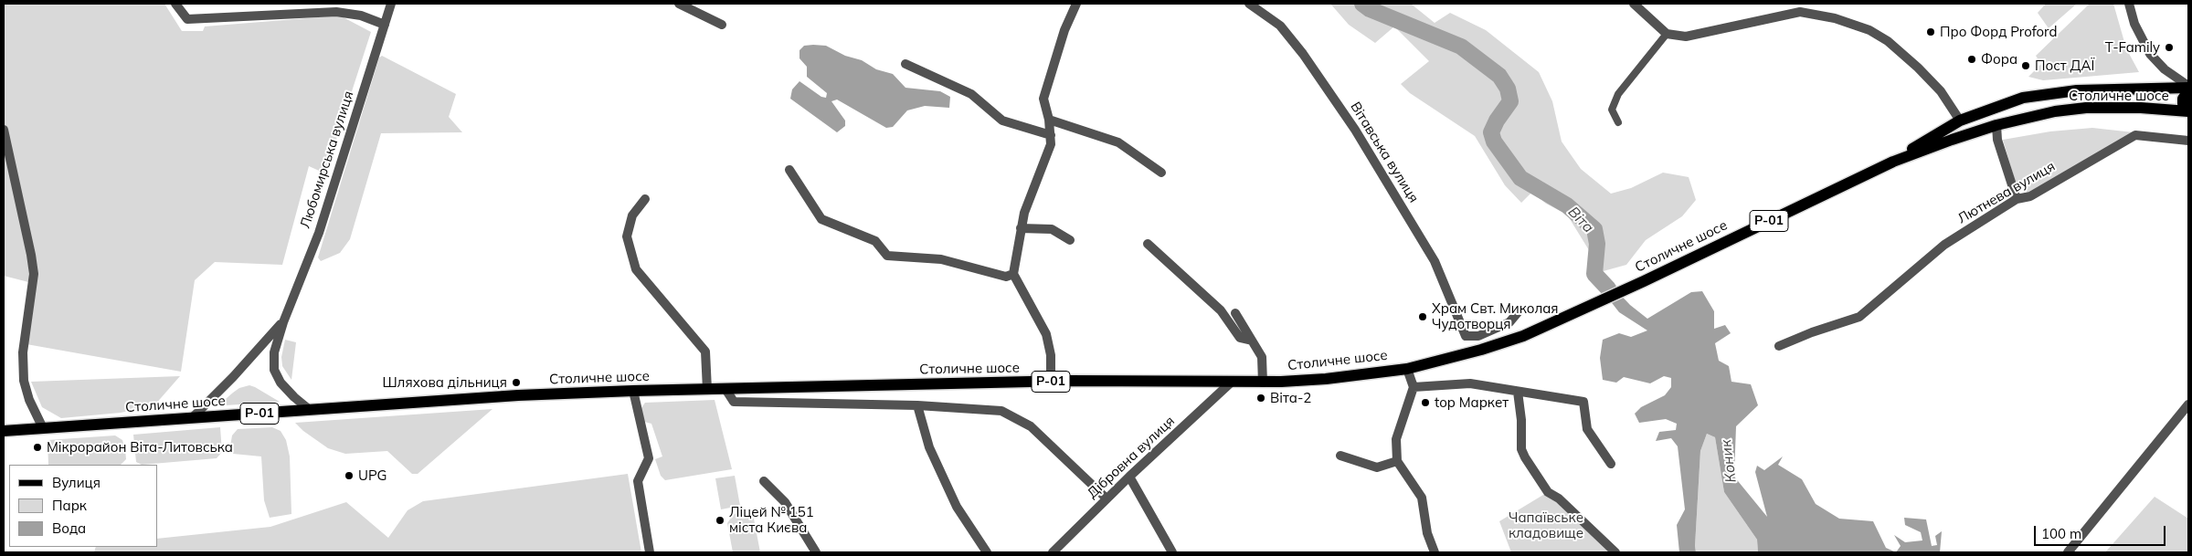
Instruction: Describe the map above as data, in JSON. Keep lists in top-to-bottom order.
{
  "streets": {
    "main road": ["Столичне шосе", "Р-01"],
    "street": [
      "Вітавська вулиця",
      "Любомирська вулиця",
      "Лютнева вулиця",
      "Дібровна вулиця"
    ]
  },
  "crossings": [
    ["Столичне шосе", "Любомирська вулиця"],
    ["Столичне шосе", "Дібровна вулиця"]
  ],
  "water": ["Віта", "Коник"],
  "parks": ["Чапаївське кладовище"],
  "places": [
    "Про Форд Proford",
    "T-Family",
    "Фора",
    "Пост ДАЇ",
    "Храм Свт. Миколая Чудотворця",
    "Шляхова дільниця",
    "Віта-2",
    "top Маркет",
    "Мікрорайон Віта-Литовська",
    "UPG",
    "Ліцей № 151 міста Києва"
  ],
  "legend": ["Вулиця", "Парк", "Вода"],
  "scale_bar": "100 m"
}
